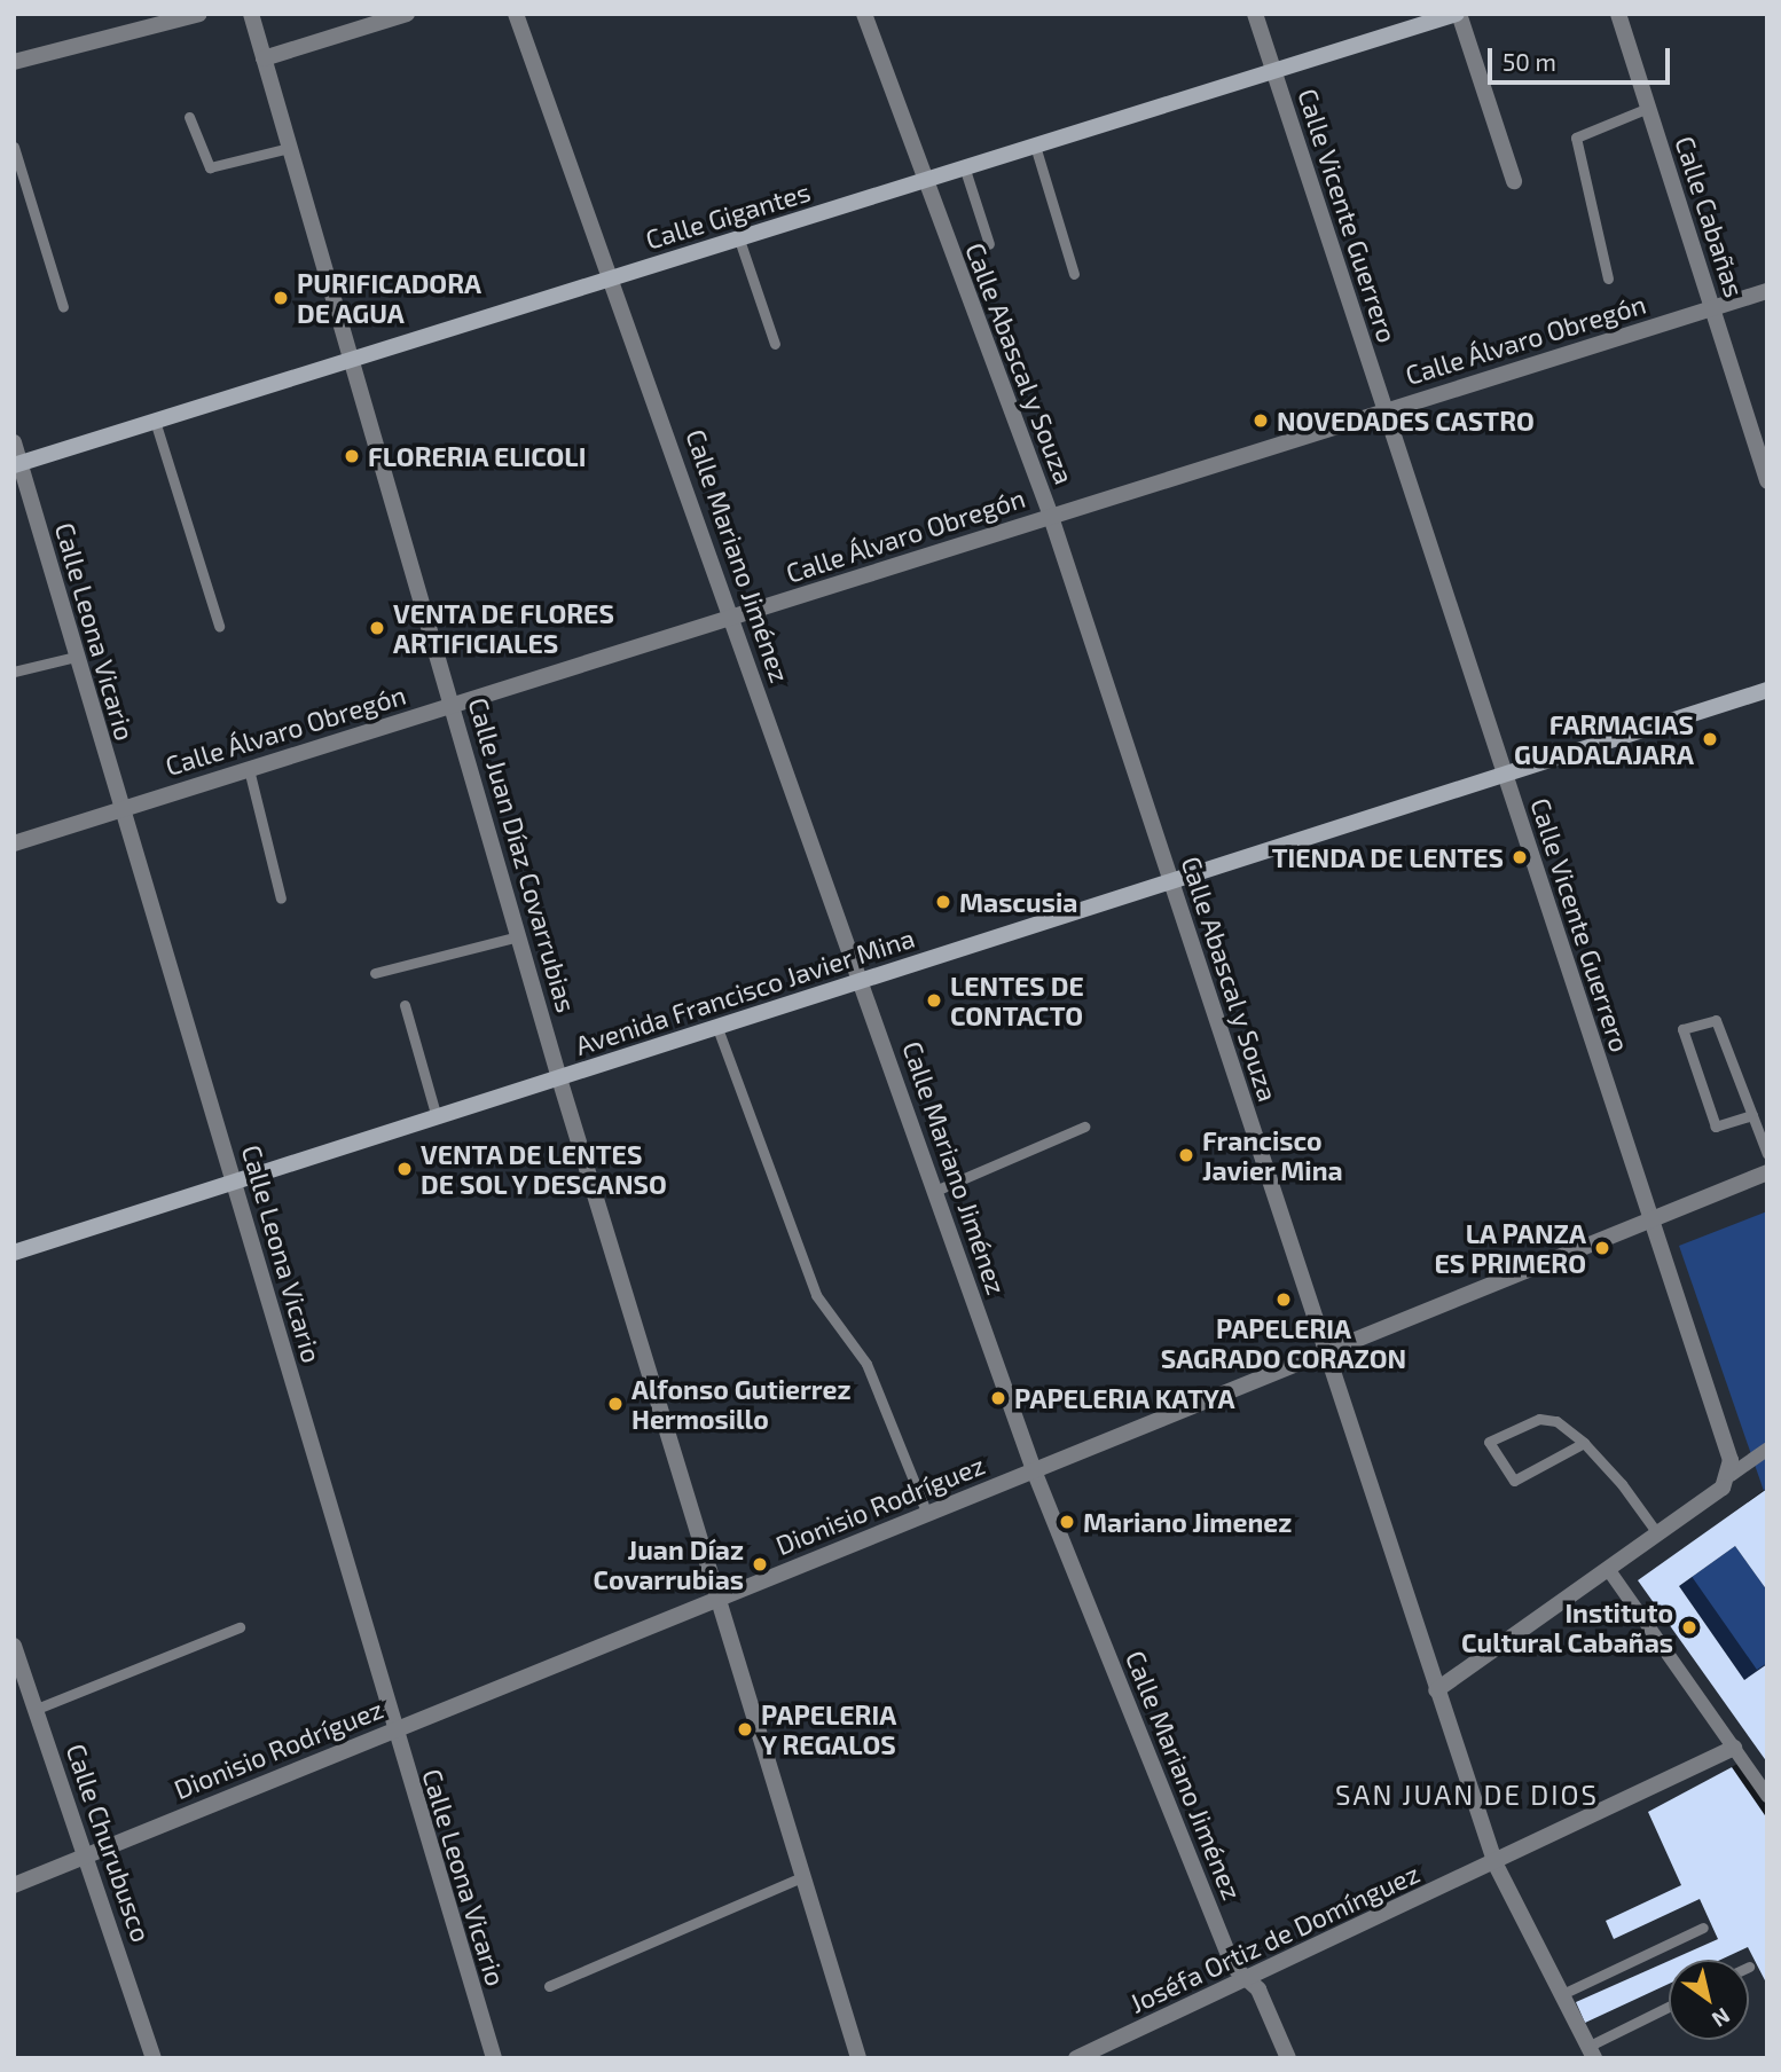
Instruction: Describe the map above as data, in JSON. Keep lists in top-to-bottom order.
{
  "streets": {
    "main road": ["Calle Gigantes", "Avenida Francisco Javier Mina"],
    "street": [
      "Calle Vicente Guerrero",
      "Calle Cabañas",
      "Calle Álvaro Obregón",
      "Calle Abascal y Souza",
      "Calle Mariano Jiménez",
      "Calle Leona Vicario",
      "Calle Juan Díaz Covarrubias",
      "Dionisio Rodríguez",
      "Calle Churubusco",
      "Joséfa Ortiz de Domínguez"
    ]
  },
  "crossings": [
    ["Calle Gigantes", "Calle Vicente Guerrero"],
    ["Calle Gigantes", "Calle Abascal y Souza"],
    ["Calle Gigantes", "Calle Mariano Jiménez"],
    ["Calle Gigantes", "Calle Leona Vicario"],
    ["Calle Gigantes", "Calle Juan Díaz Covarrubias"],
    ["Calle Vicente Guerrero", "Calle Álvaro Obregón"],
    ["Calle Vicente Guerrero", "Avenida Francisco Javier Mina"],
    ["Calle Vicente Guerrero", "Dionisio Rodríguez"],
    ["Calle Cabañas", "Calle Álvaro Obregón"],
    ["Calle Álvaro Obregón", "Calle Abascal y Souza"],
    ["Calle Álvaro Obregón", "Calle Mariano Jiménez"],
    ["Calle Álvaro Obregón", "Calle Leona Vicario"],
    ["Calle Álvaro Obregón", "Calle Juan Díaz Covarrubias"],
    ["Calle Abascal y Souza", "Avenida Francisco Javier Mina"],
    ["Calle Abascal y Souza", "Dionisio Rodríguez"],
    ["Calle Abascal y Souza", "Joséfa Ortiz de Domínguez"],
    ["Calle Mariano Jiménez", "Avenida Francisco Javier Mina"],
    ["Calle Mariano Jiménez", "Dionisio Rodríguez"],
    ["Calle Mariano Jiménez", "Joséfa Ortiz de Domínguez"],
    ["Calle Leona Vicario", "Avenida Francisco Javier Mina"],
    ["Calle Leona Vicario", "Dionisio Rodríguez"],
    ["Calle Juan Díaz Covarrubias", "Avenida Francisco Javier Mina"],
    ["Calle Juan Díaz Covarrubias", "Dionisio Rodríguez"],
    ["Dionisio Rodríguez", "Calle Churubusco"]
  ],
  "districts": ["SAN JUAN DE DIOS"],
  "places": [
    "PURIFICADORA DE AGUA",
    "NOVEDADES CASTRO",
    "FLORERIA ELICOLI",
    "VENTA DE FLORES ARTIFICIALES",
    "FARMACIAS GUADALAJARA",
    "TIENDA DE LENTES",
    "Mascusia",
    "LENTES DE CONTACTO",
    "Francisco Javier Mina",
    "VENTA DE LENTES DE SOL Y DESCANSO",
    "LA PANZA ES PRIMERO",
    "PAPELERIA SAGRADO CORAZON",
    "PAPELERIA KATYA",
    "Alfonso Gutierrez Hermosillo",
    "Mariano Jimenez",
    "Juan Díaz Covarrubias",
    "Instituto Cultural Cabañas",
    "PAPELERIA Y REGALOS"
  ],
  "scale_bar": "50 m",
  "north": "bottom right"
}
